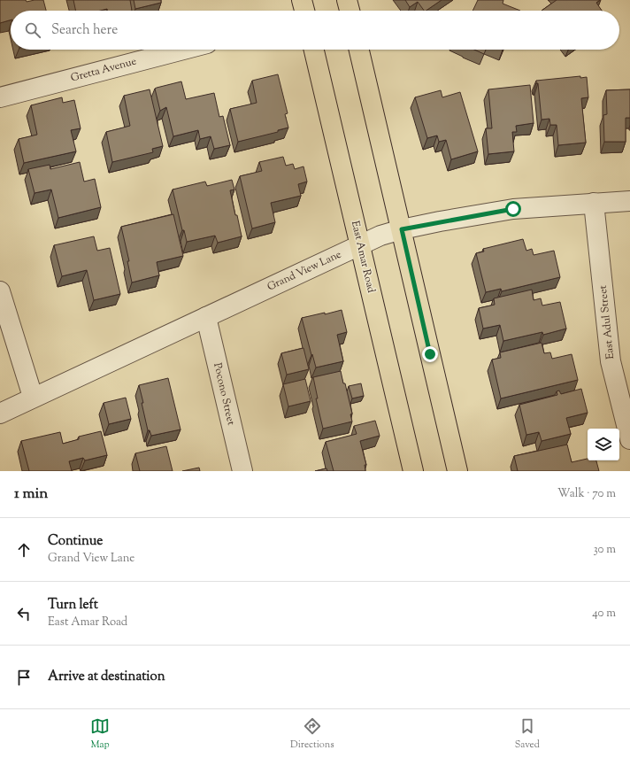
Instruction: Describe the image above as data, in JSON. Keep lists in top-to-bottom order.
{
  "streets": {
    "main road": ["East Amar Road"],
    "street": [
      "Gretta Avenue",
      "Grand View Lane",
      "East Adul Street",
      "Pocono Street"
    ]
  },
  "crossings": [
    ["East Amar Road", "Grand View Lane"],
    ["Grand View Lane", "East Adul Street"],
    ["Grand View Lane", "Pocono Street"]
  ],
  "page": {
    "search": "Search here",
    "heading": ["1 min", "Walk · 70 m"],
    "list": [
      ["Continue", "Grand View Lane", "30 m"],
      ["Turn left", "East Amar Road", "40 m"],
      "Arrive at destination"
    ],
    "nav": ["Map", "Directions", "Saved"]
  }
}
